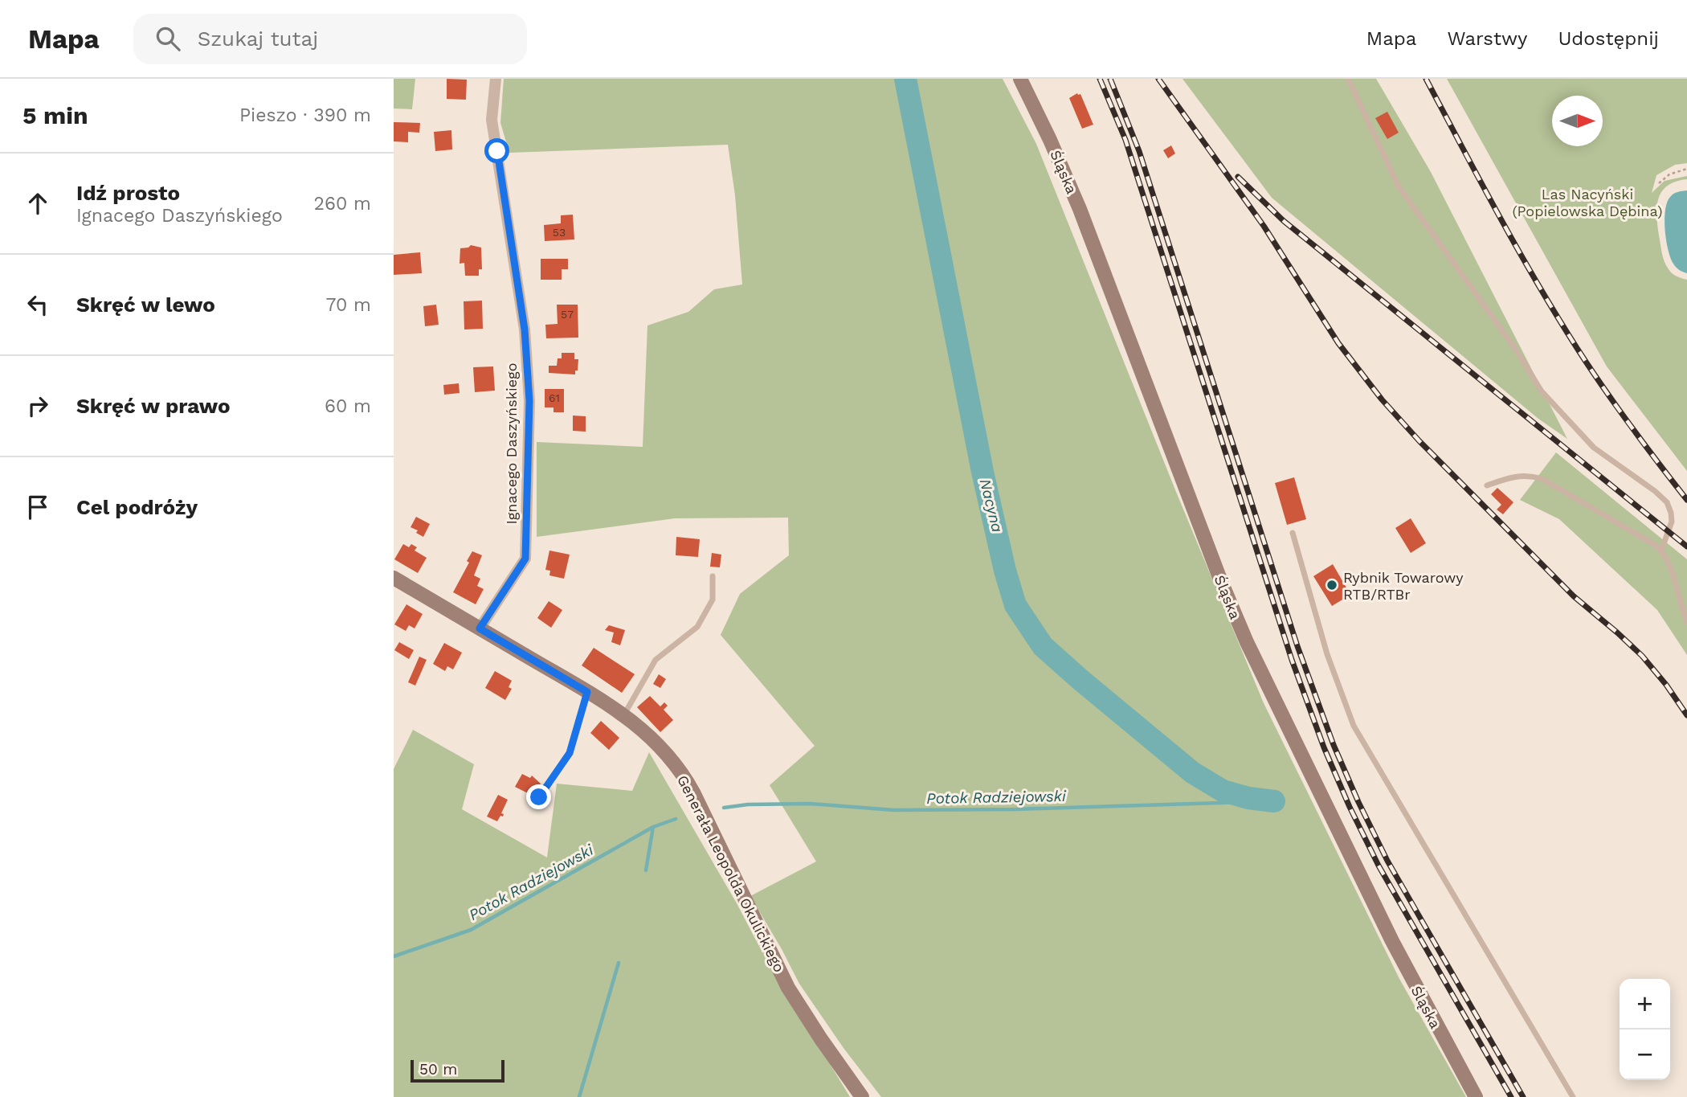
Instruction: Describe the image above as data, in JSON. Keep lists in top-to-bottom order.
{
  "streets": {
    "street": ["Śląska", "Ignacego Daszyńskiego", "Generała Leopolda Okulickiego"]
  },
  "crossings": [
    ["Ignacego Daszyńskiego", "Generała Leopolda Okulickiego"]
  ],
  "water": ["Nacyna", "Potok Radziejowski"],
  "parks": ["Las Nacyński (Popielowska Dębina)"],
  "places": ["Rybnik Towarowy RTB/RTBr"],
  "house_numbers": ["53", "57", "61"],
  "scale_bar": "50 m",
  "north": "right",
  "page": {
    "header": "Mapa",
    "search": "Szukaj tutaj",
    "nav": ["Mapa", "Warstwy", "Udostępnij"],
    "heading": ["5 min", "Pieszo · 390 m"],
    "list": [
      ["Idź prosto", "Ignacego Daszyńskiego", "260 m"],
      ["Skręć w lewo", "70 m"],
      ["Skręć w prawo", "60 m"],
      "Cel podróży"
    ],
    "map_buttons": ["+", "−"],
    "scale": "50 m"
  }
}
